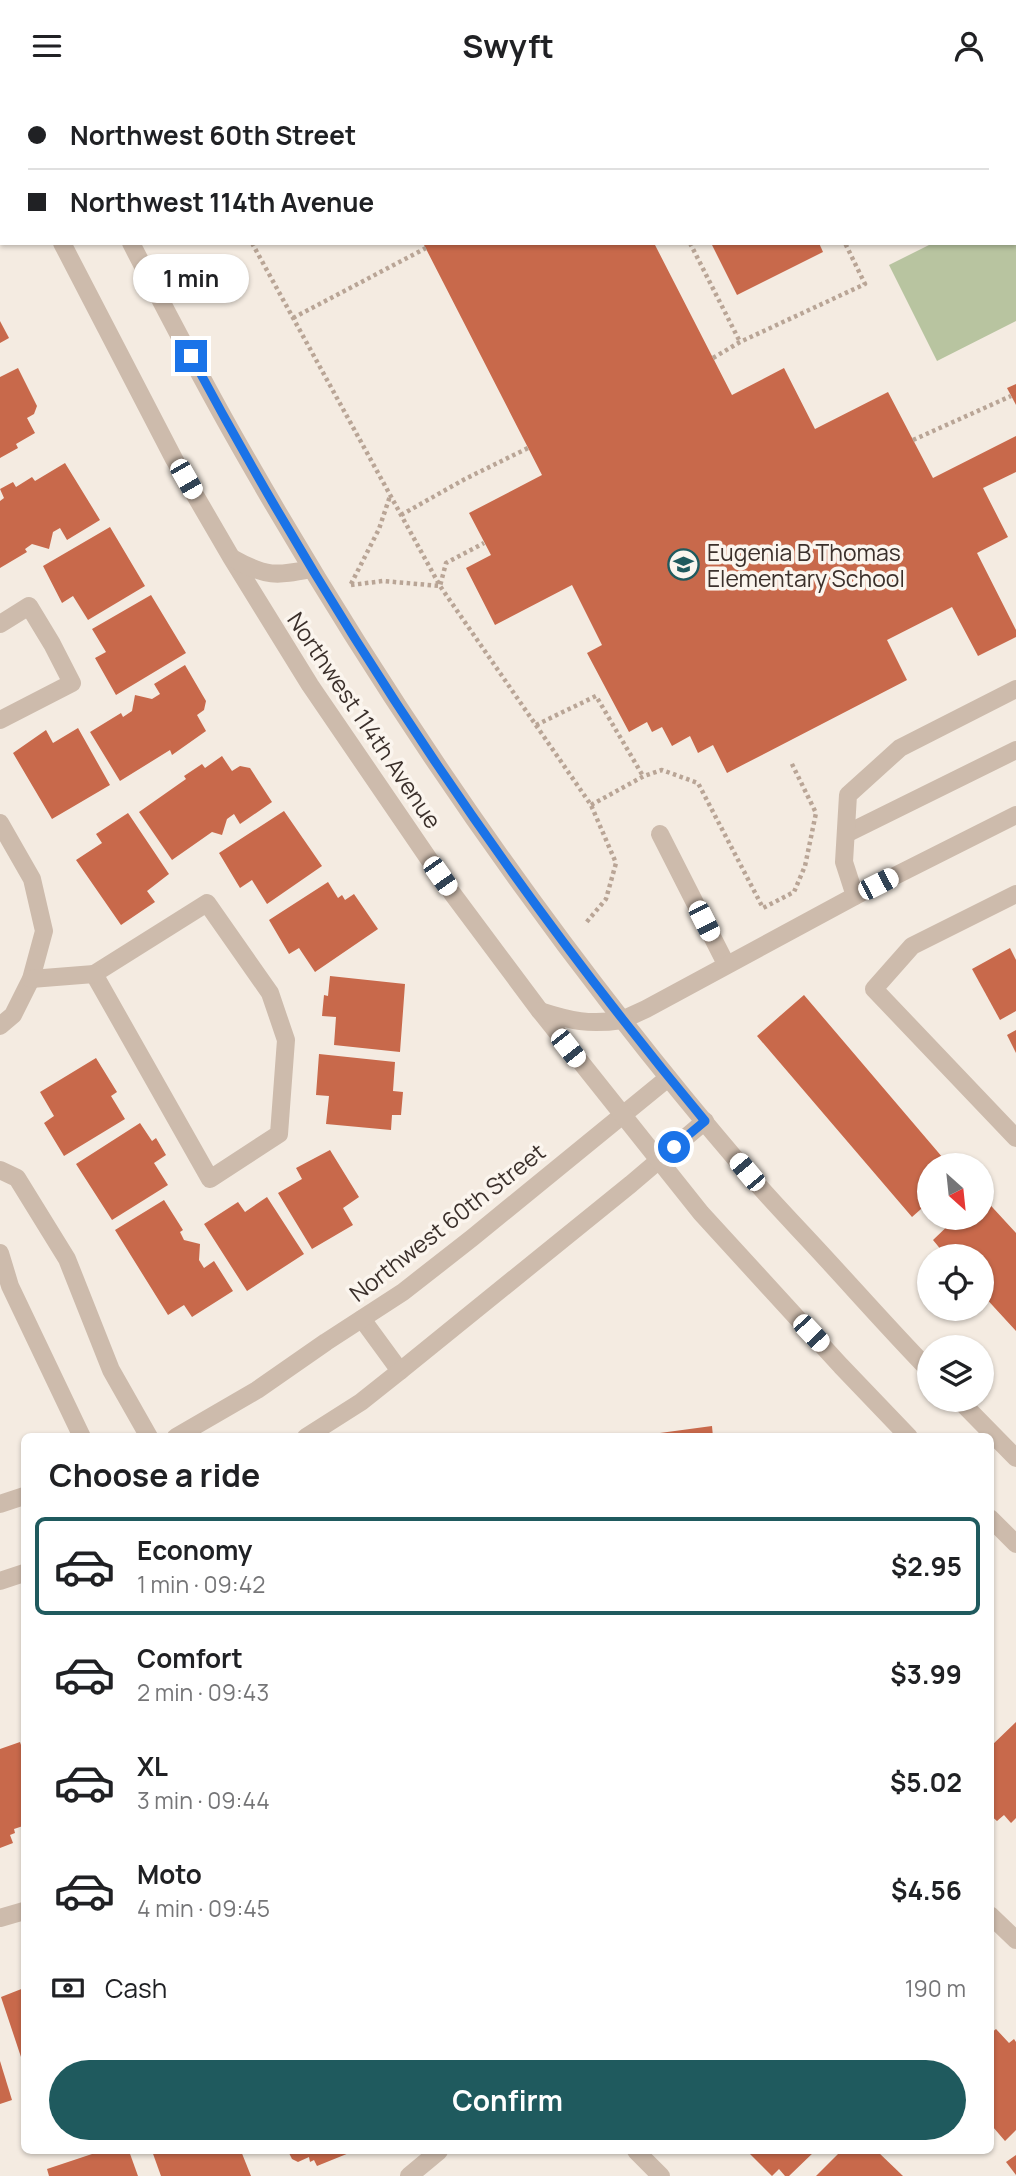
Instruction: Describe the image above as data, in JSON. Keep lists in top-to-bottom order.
{
  "streets": {
    "street": ["Northwest 114th Avenue", "Northwest 60th Street"]
  },
  "crossings": [
    ["Northwest 114th Avenue", "Northwest 60th Street"]
  ],
  "places": {
    "school or university": ["Eugenia B Thomas Elementary School"]
  },
  "north": "bottom right",
  "page": {
    "header": "Swyft",
    "banner": ["Northwest 60th Street", "Northwest 114th Avenue"],
    "bubble": "1 min",
    "heading": "Choose a ride",
    "list": [
      {
        "name": "Economy",
        "note": "1 min · 09:42",
        "value": "$2.95"
      },
      {
        "name": "Comfort",
        "note": "2 min · 09:43",
        "value": "$3.99"
      },
      {
        "name": "XL",
        "note": "3 min · 09:44",
        "value": "$5.02"
      },
      {
        "name": "Moto",
        "note": "4 min · 09:45",
        "value": "$4.56"
      }
    ],
    "pay": ["Cash", "190 m"],
    "buttons": "Confirm"
  }
}
